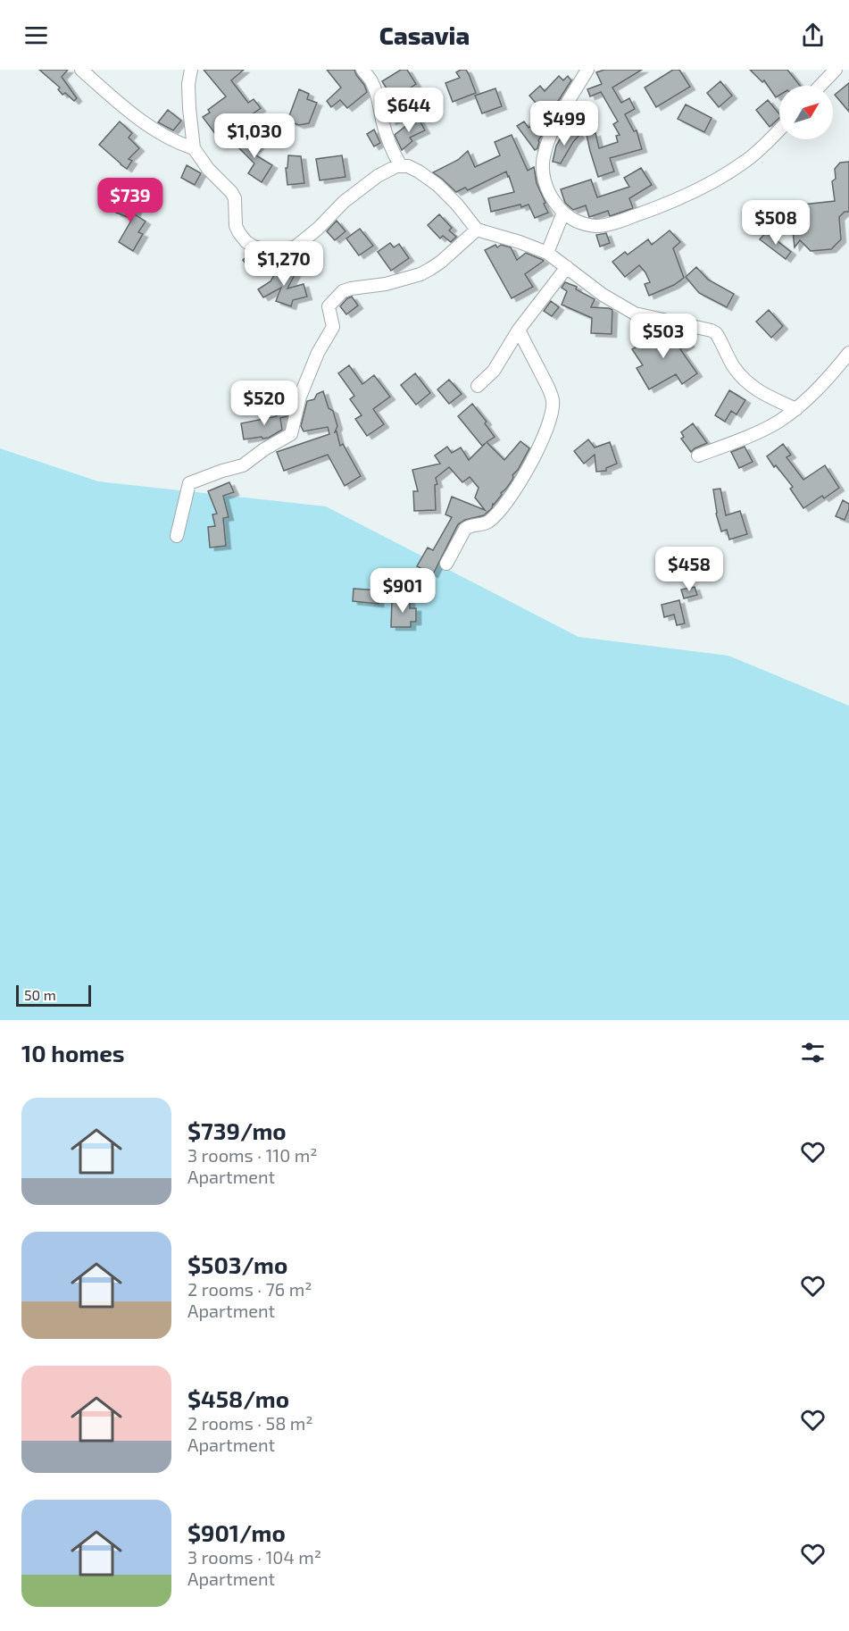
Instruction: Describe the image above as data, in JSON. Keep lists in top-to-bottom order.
{
  "scale_bar": "50 m",
  "north": "top right",
  "page": {
    "header": "Casavia",
    "price": [
      "$644",
      "$499",
      "$1,030",
      "$739",
      "$508",
      "$1,270",
      "$503",
      "$520",
      "$458",
      "$901"
    ],
    "scale": "50 m",
    "heading": "10 homes",
    "list": [
      {
        "name": "$739/mo",
        "note": "3 rooms · 110 m² · Apartment"
      },
      {
        "name": "$503/mo",
        "note": "2 rooms · 76 m² · Apartment"
      },
      {
        "name": "$458/mo",
        "note": "2 rooms · 58 m² · Apartment"
      },
      {
        "name": "$901/mo",
        "note": "3 rooms · 104 m² · Apartment"
      }
    ]
  }
}
